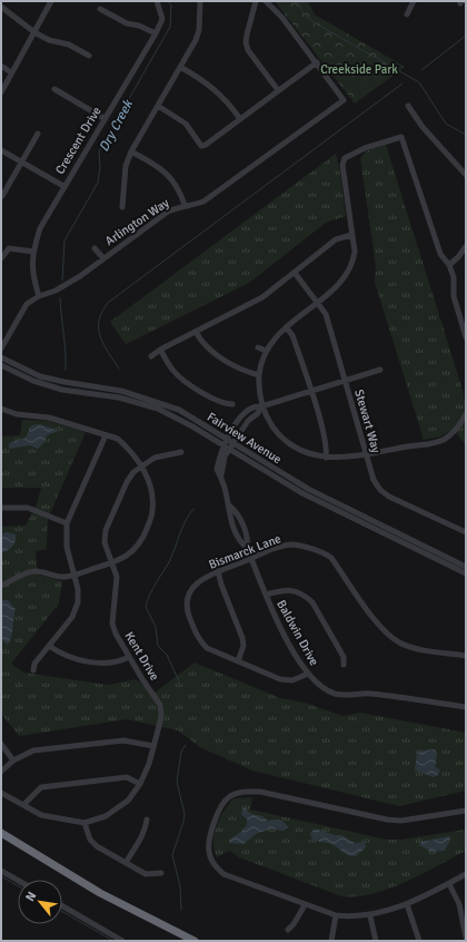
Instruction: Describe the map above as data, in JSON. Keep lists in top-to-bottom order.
{
  "streets": {
    "street": [
      "Crescent Drive",
      "Arlington Way",
      "Stewart Way",
      "Fairview Avenue",
      "Bismarck Lane",
      "Baldwin Drive",
      "Kent Drive"
    ]
  },
  "crossings": [
    ["Crescent Drive", "Arlington Way"],
    ["Stewart Way", "Baldwin Drive"],
    ["Fairview Avenue", "Baldwin Drive"],
    ["Bismarck Lane", "Baldwin Drive"]
  ],
  "water": ["Dry Creek"],
  "parks": ["Creekside Park"],
  "north": "top left"
}
